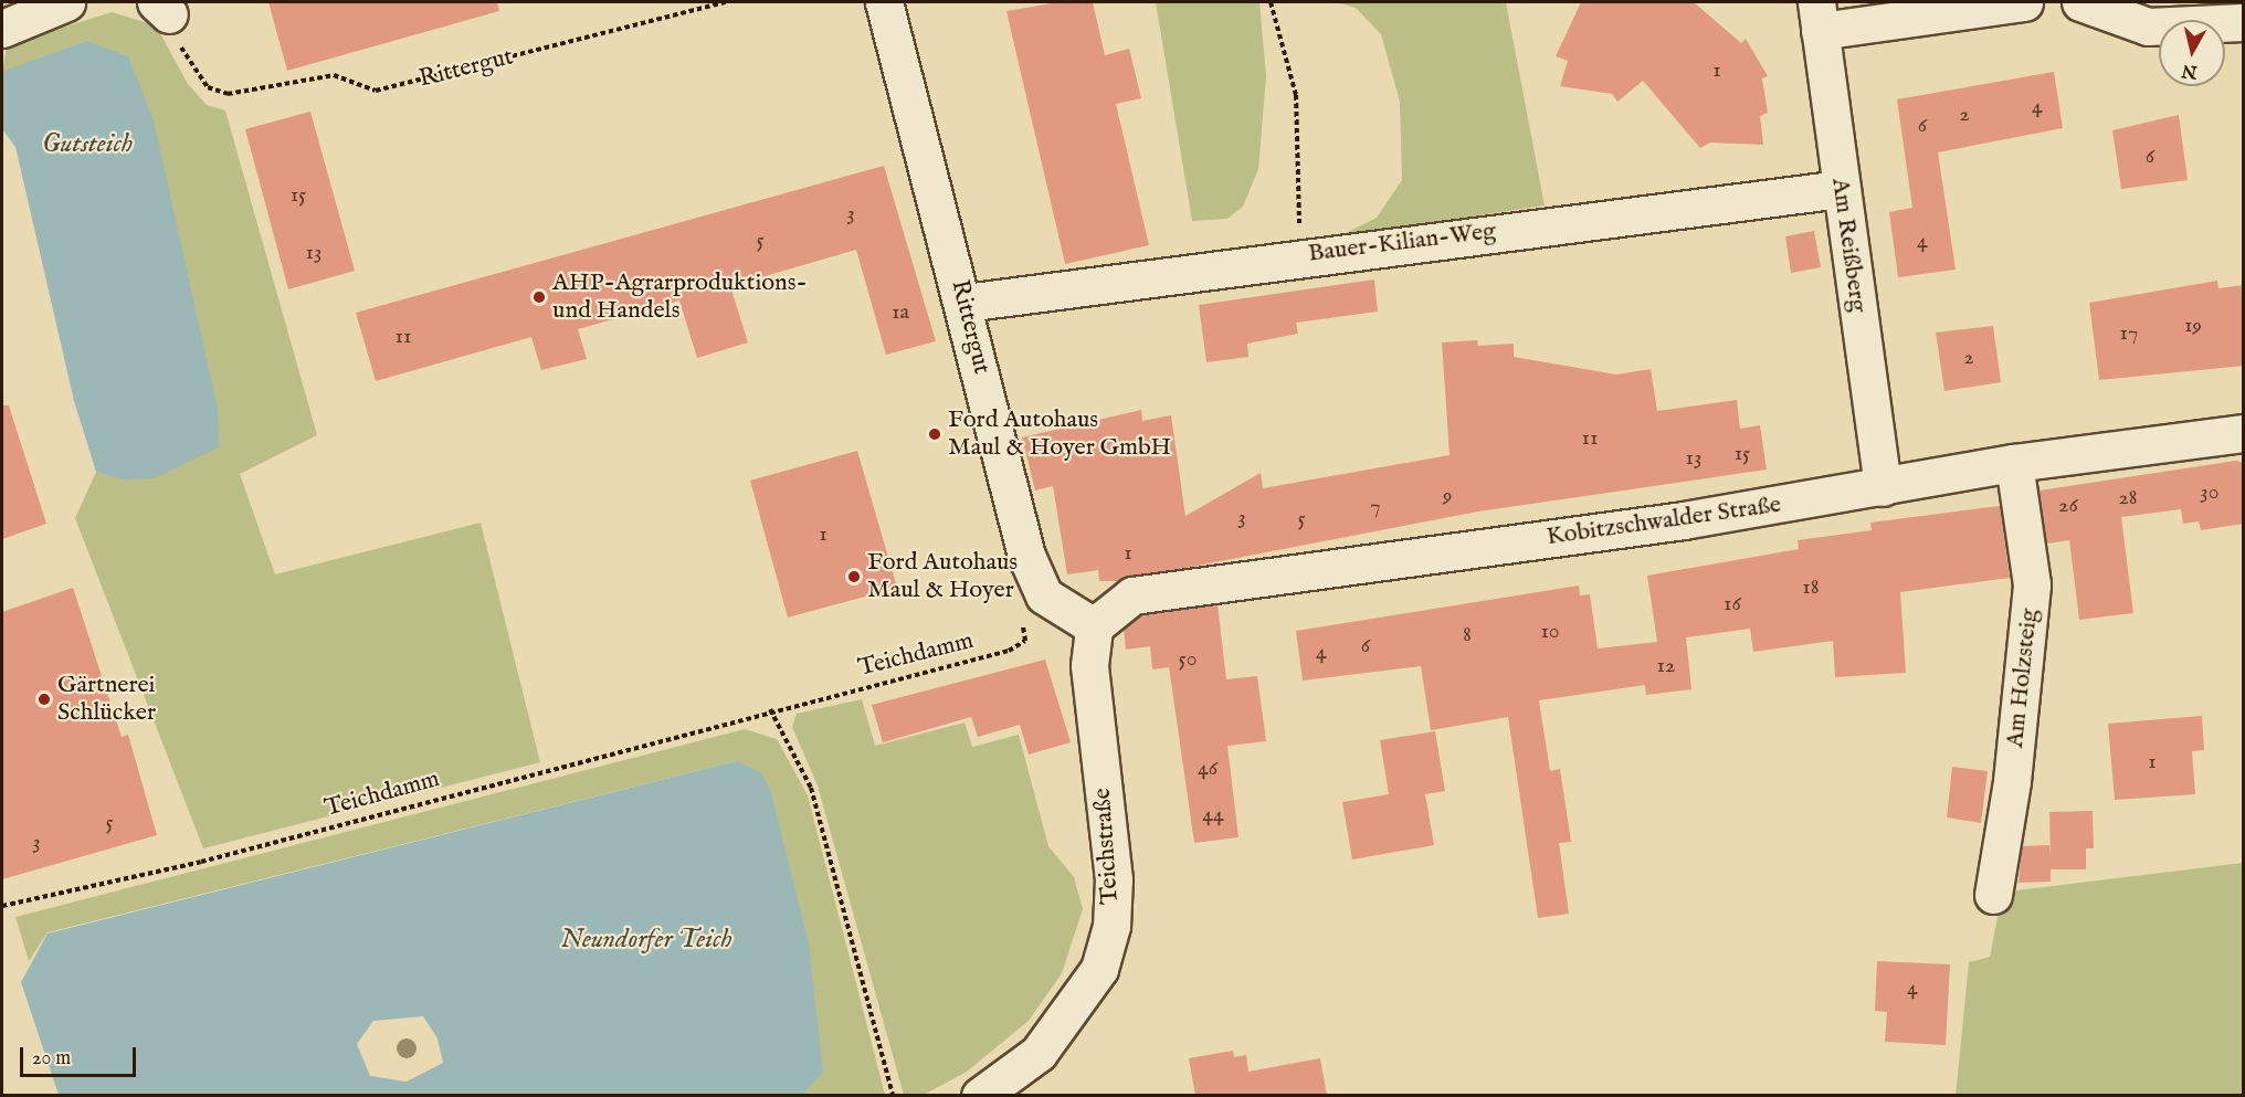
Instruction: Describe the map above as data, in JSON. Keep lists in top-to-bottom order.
{
  "streets": {
    "street": [
      "Rittergut",
      "Bauer-Kilian-Weg",
      "Am Reißberg",
      "Kobitzschwalder Straße",
      "Am Holzsteig",
      "Teichstraße"
    ],
    "path": ["Teichdamm"]
  },
  "crossings": [
    ["Rittergut", "Bauer-Kilian-Weg"],
    ["Rittergut", "Kobitzschwalder Straße"],
    ["Rittergut", "Teichstraße"],
    ["Bauer-Kilian-Weg", "Am Reißberg"],
    ["Am Reißberg", "Kobitzschwalder Straße"],
    ["Kobitzschwalder Straße", "Am Holzsteig"],
    ["Kobitzschwalder Straße", "Teichstraße"]
  ],
  "water": ["Gutsteich", "Neundorfer Teich"],
  "places": [
    "AHP-Agrarproduktions- und Handels",
    "Ford Autohaus Maul & Hoyer GmbH",
    "Ford Autohaus Maul & Hoyer",
    "Gärtnerei Schlücker"
  ],
  "house_numbers": [
    "1",
    "4",
    "2",
    "6",
    "6",
    "15",
    "3",
    "5",
    "4",
    "13",
    "1a",
    "19",
    "17",
    "11",
    "2",
    "11",
    "15",
    "13",
    "30",
    "9",
    "28",
    "26",
    "7",
    "3",
    "5",
    "1",
    "1",
    "18",
    "16",
    "10",
    "8",
    "6",
    "4",
    "50",
    "12",
    "1",
    "46",
    "44",
    "5",
    "3",
    "4"
  ],
  "scale_bar": "20 m",
  "north": "bottom"
}
